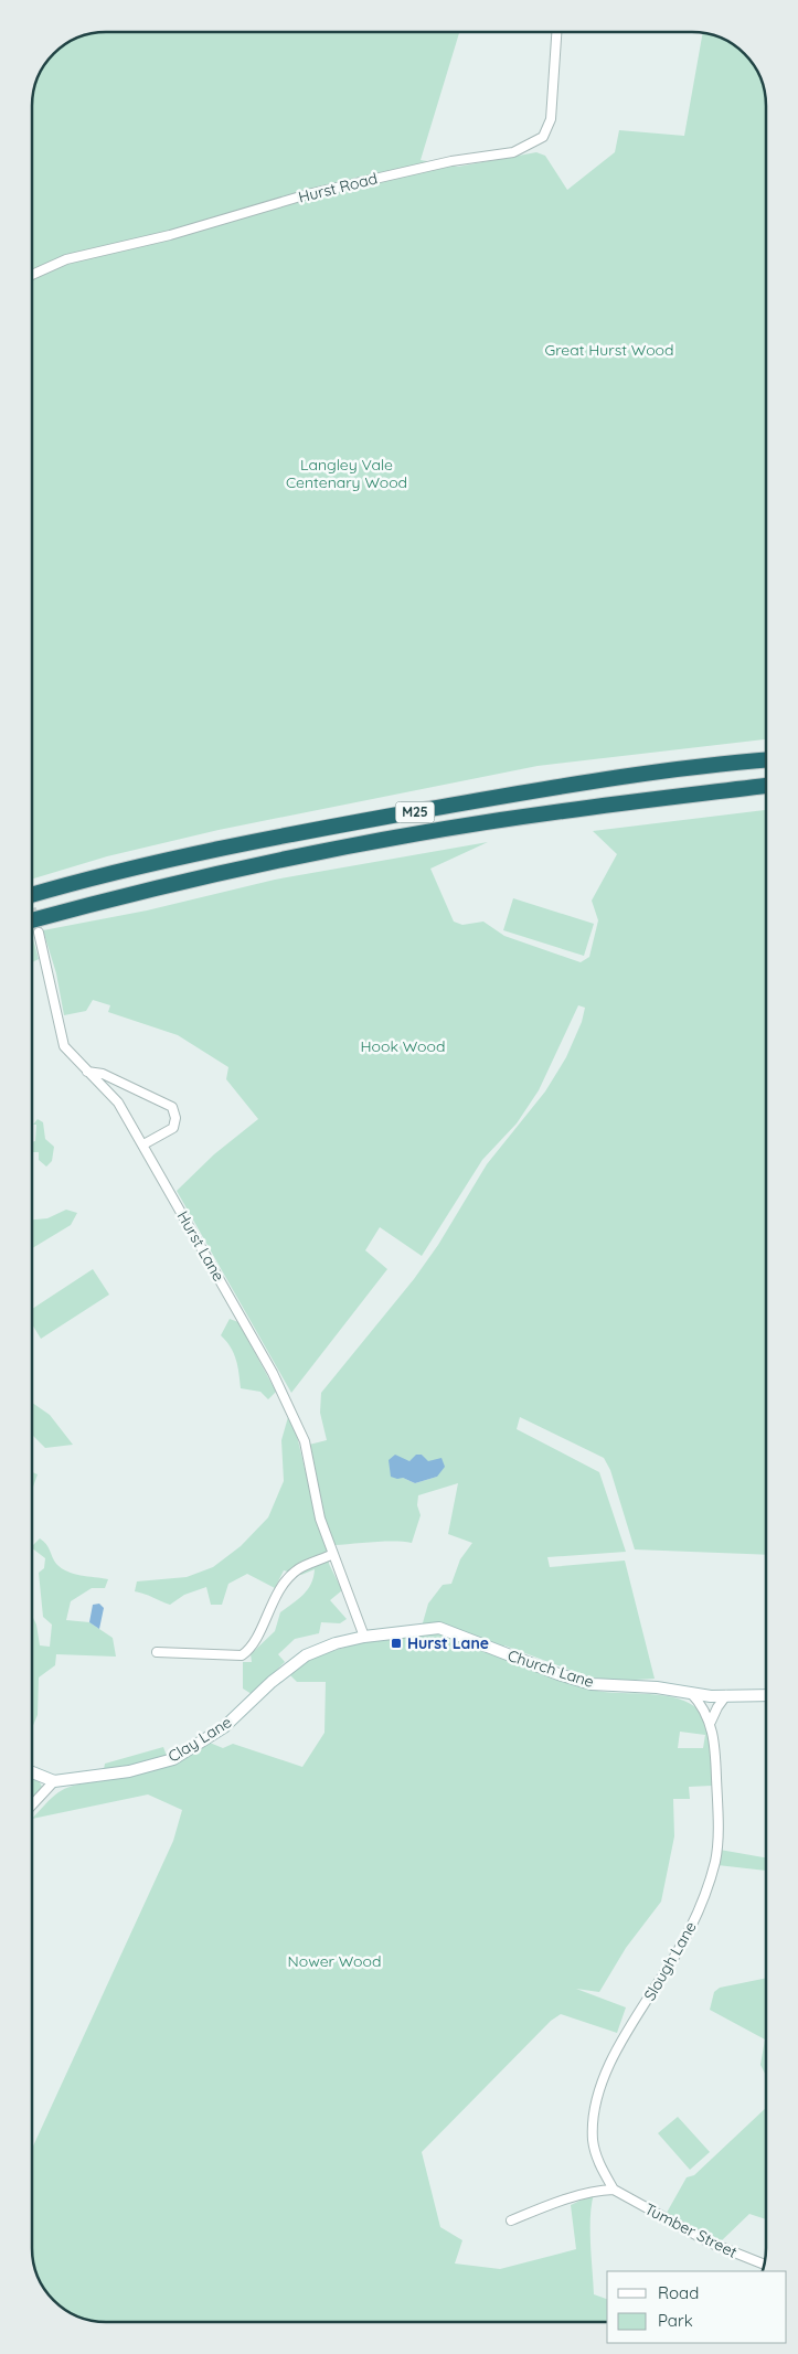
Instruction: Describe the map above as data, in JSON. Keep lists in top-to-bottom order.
{
  "streets": {
    "highway": ["M25"],
    "street": [
      "Hurst Road",
      "Hurst Lane",
      "Church Lane",
      "Clay Lane",
      "Slough Lane",
      "Tumber Street"
    ]
  },
  "crossings": [
    ["Hurst Lane", "Church Lane"],
    ["Hurst Lane", "Clay Lane"],
    ["Church Lane", "Clay Lane"],
    ["Church Lane", "Slough Lane"],
    ["Slough Lane", "Tumber Street"]
  ],
  "parks": [
    "Great Hurst Wood",
    "Langley Vale Centenary Wood",
    "Hook Wood",
    "Nower Wood"
  ],
  "places": {
    "transit": ["Hurst Lane"]
  },
  "legend": ["Road", "Park"]
}
